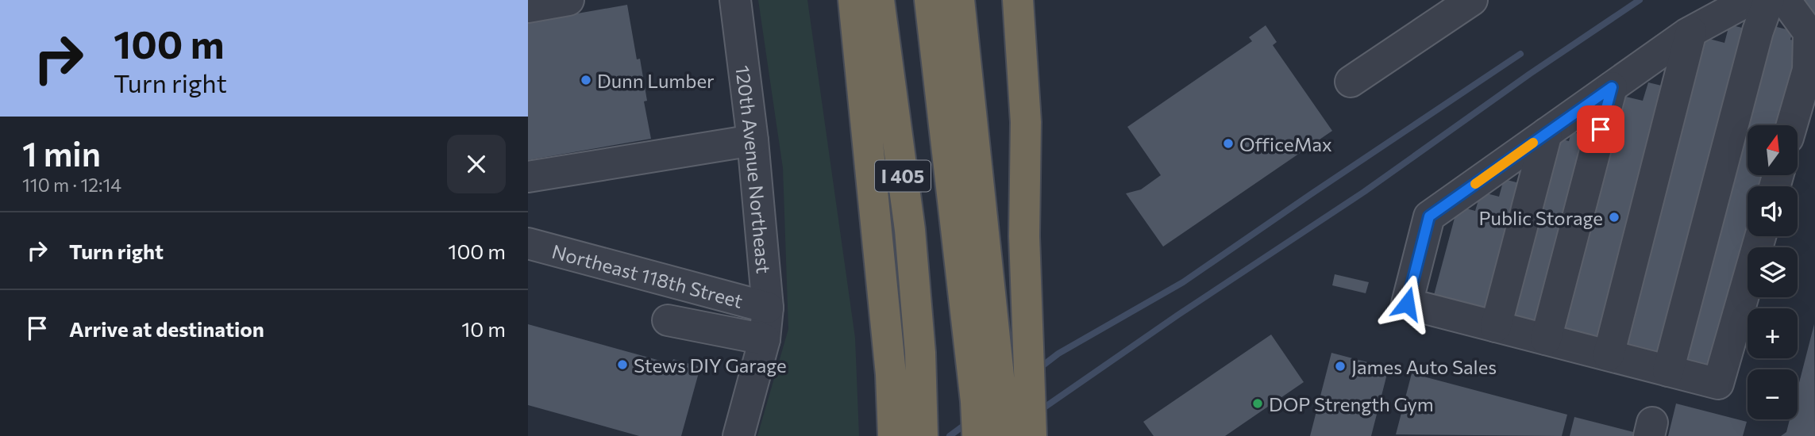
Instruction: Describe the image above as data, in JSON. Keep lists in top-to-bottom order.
{
  "streets": {
    "highway": ["I 405"],
    "street": ["120th Avenue Northeast", "Northeast 118th Street"]
  },
  "crossings": [
    ["120th Avenue Northeast", "Northeast 118th Street"]
  ],
  "places": [
    "Dunn Lumber",
    "OfficeMax",
    "Public Storage",
    "Stews DIY Garage",
    "James Auto Sales",
    "DOP Strength Gym"
  ],
  "north": "top",
  "page": {
    "turn": ["100 m", "Turn right"],
    "heading": ["1 min", "110 m · 12:14"],
    "map_buttons": ["+", "−"],
    "list": [
      {
        "name": "Turn right",
        "value": "100 m"
      },
      {
        "name": "Arrive at destination",
        "value": "10 m"
      }
    ]
  }
}
